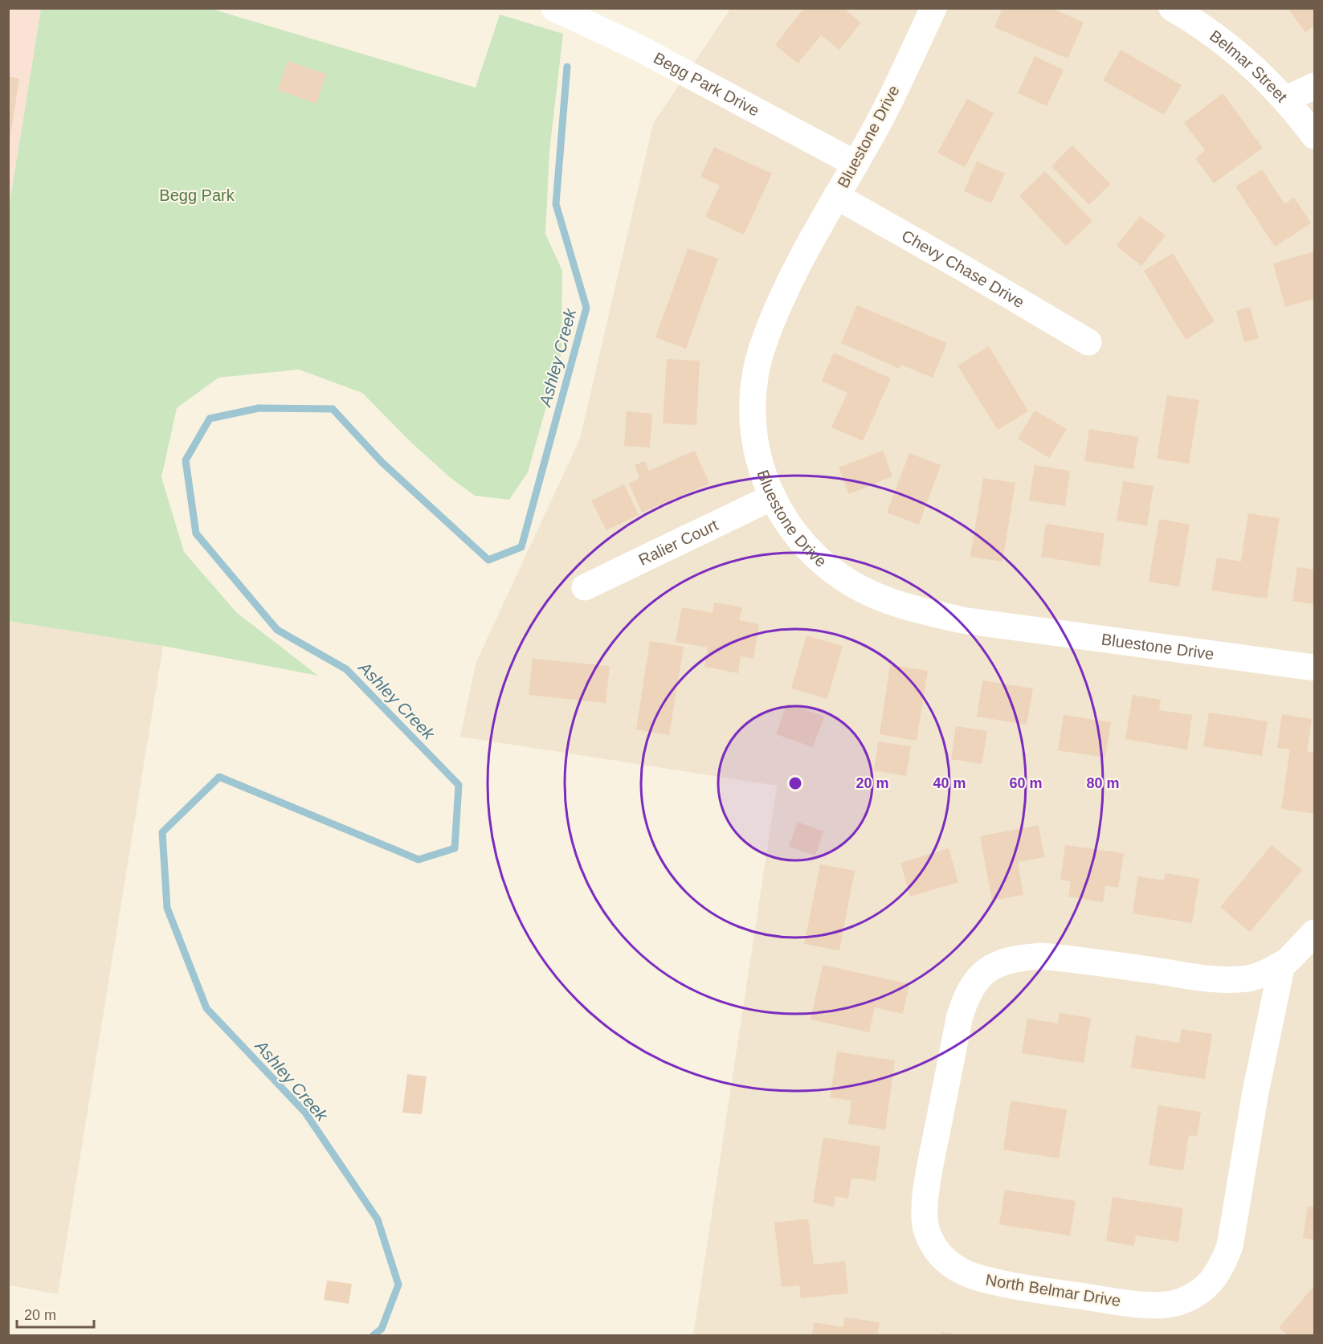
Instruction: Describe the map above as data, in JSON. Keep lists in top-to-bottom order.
{
  "streets": {
    "street": [
      "Belmar Street",
      "Begg Park Drive",
      "Bluestone Drive",
      "Chevy Chase Drive",
      "Ralier Court",
      "North Belmar Drive"
    ]
  },
  "crossings": [
    ["Begg Park Drive", "Bluestone Drive"],
    ["Bluestone Drive", "Chevy Chase Drive"],
    ["Bluestone Drive", "Ralier Court"]
  ],
  "water": ["Ashley Creek"],
  "parks": ["Begg Park"],
  "scale_bar": "20 m",
  "rings": [
    "20 m",
    "40 m",
    "60 m",
    "80 m"
  ]
}
